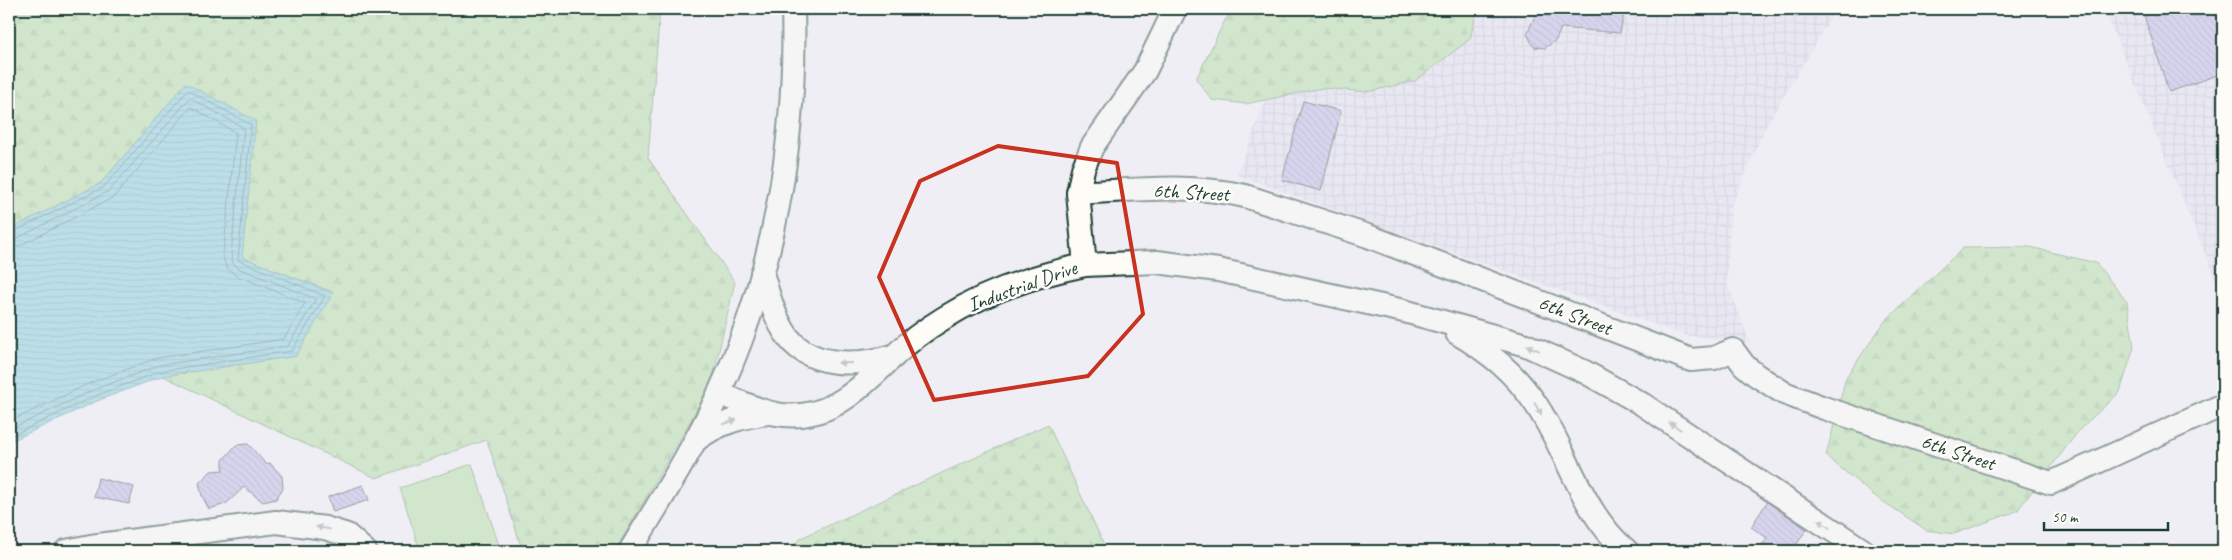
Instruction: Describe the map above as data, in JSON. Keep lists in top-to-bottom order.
{
  "streets": {
    "street": ["6th Street", "Industrial Drive"]
  },
  "crossings": [
    ["6th Street", "Industrial Drive"]
  ],
  "scale_bar": "50 m"
}
